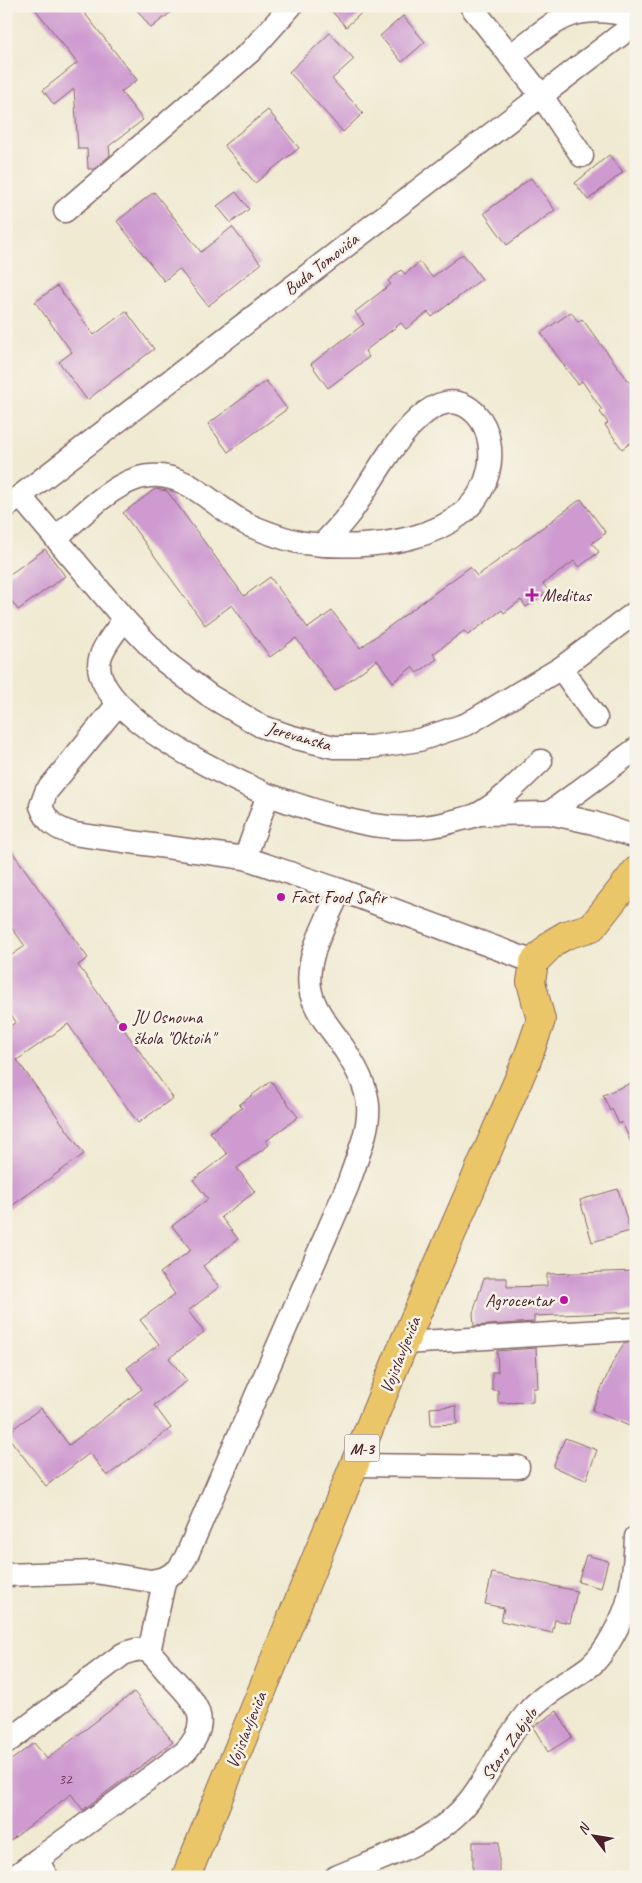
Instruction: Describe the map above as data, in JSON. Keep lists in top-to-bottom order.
{
  "streets": {
    "main road": ["Vojislavljevića", "M-3"],
    "street": ["Buda Tomovića", "Jerevanska", "Staro Zabjelo"]
  },
  "crossings": [
    ["Buda Tomovića", "Jerevanska"]
  ],
  "places": {
    "health": ["Meditas"],
    "other": ["Fast Food Safir", "JU Osnovna škola \"Oktoih\"", "Agrocentar"]
  },
  "house_numbers": ["32"],
  "north": "top left"
}
